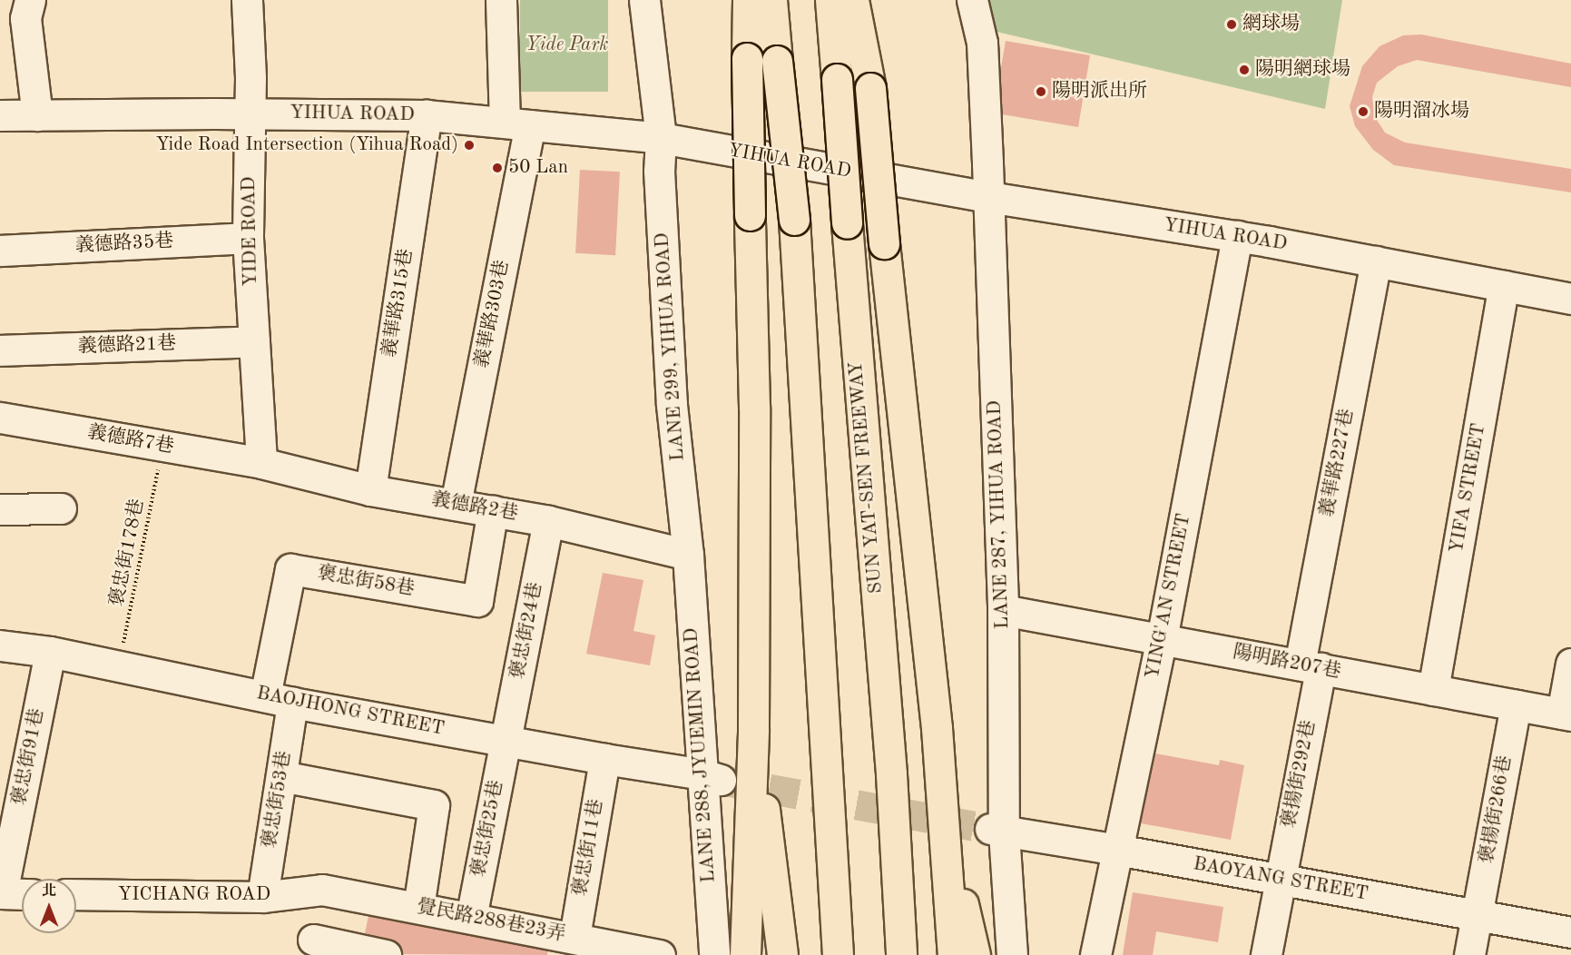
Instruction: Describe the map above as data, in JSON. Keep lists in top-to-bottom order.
{
  "streets": {
    "highway": ["SUN YAT-SEN FREEWAY"],
    "street": [
      "YIHUA ROAD",
      "YIDE ROAD",
      "義德路35巷",
      "義華路315巷",
      "義華路303巷",
      "義德路21巷",
      "LANE 299, YIHUA ROAD",
      "義德路7巷",
      "義華路227巷",
      "YIFA STREET",
      "義德路2巷",
      "LANE 287, YIHUA ROAD",
      "褒忠街58巷",
      "YING'AN STREET",
      "褒忠街24巷",
      "陽明路207巷",
      "BAOJHONG STREET",
      "LANE 288, JYUEMIN ROAD",
      "褒忠街91巷",
      "褒揚街292巷",
      "褒忠街53巷",
      "褒揚街266巷",
      "褒忠街25巷",
      "褒忠街11巷",
      "BAOYANG STREET",
      "YICHANG ROAD",
      "覺民路288巷23弄"
    ],
    "path": ["褒忠街178巷"]
  },
  "crossings": [
    ["YIHUA ROAD", "YIDE ROAD"],
    ["YIHUA ROAD", "義華路315巷"],
    ["YIHUA ROAD", "義華路303巷"],
    ["YIHUA ROAD", "LANE 299, YIHUA ROAD"],
    ["YIHUA ROAD", "義華路227巷"],
    ["YIHUA ROAD", "YIFA STREET"],
    ["YIHUA ROAD", "LANE 287, YIHUA ROAD"],
    ["YIHUA ROAD", "YING'AN STREET"],
    ["YIDE ROAD", "義德路35巷"],
    ["YIDE ROAD", "義德路21巷"],
    ["YIDE ROAD", "義德路7巷"],
    ["YIDE ROAD", "義德路2巷"],
    ["義華路315巷", "義德路2巷"],
    ["義華路303巷", "義德路2巷"],
    ["LANE 299, YIHUA ROAD", "義德路2巷"],
    ["LANE 299, YIHUA ROAD", "LANE 288, JYUEMIN ROAD"],
    ["義德路7巷", "義德路2巷"],
    ["義德路7巷", "褒忠街178巷"],
    ["義華路227巷", "陽明路207巷"],
    ["義華路227巷", "褒揚街292巷"],
    ["YIFA STREET", "陽明路207巷"],
    ["義德路2巷", "褒忠街58巷"],
    ["義德路2巷", "褒忠街24巷"],
    ["義德路2巷", "LANE 288, JYUEMIN ROAD"],
    ["LANE 287, YIHUA ROAD", "陽明路207巷"],
    ["LANE 287, YIHUA ROAD", "BAOYANG STREET"],
    ["褒忠街178巷", "BAOJHONG STREET"],
    ["褒忠街58巷", "BAOJHONG STREET"],
    ["褒忠街58巷", "褒忠街53巷"],
    ["YING'AN STREET", "陽明路207巷"],
    ["YING'AN STREET", "BAOYANG STREET"],
    ["褒忠街24巷", "BAOJHONG STREET"],
    ["褒忠街24巷", "褒忠街25巷"],
    ["陽明路207巷", "褒揚街292巷"],
    ["陽明路207巷", "褒揚街266巷"],
    ["BAOJHONG STREET", "LANE 288, JYUEMIN ROAD"],
    ["BAOJHONG STREET", "褒忠街91巷"],
    ["BAOJHONG STREET", "褒忠街53巷"],
    ["BAOJHONG STREET", "褒忠街25巷"],
    ["BAOJHONG STREET", "褒忠街11巷"],
    ["褒揚街292巷", "BAOYANG STREET"],
    ["褒忠街53巷", "YICHANG ROAD"],
    ["褒揚街266巷", "BAOYANG STREET"],
    ["褒忠街25巷", "覺民路288巷23弄"],
    ["褒忠街11巷", "覺民路288巷23弄"],
    ["YICHANG ROAD", "覺民路288巷23弄"]
  ],
  "parks": ["Yide Park"],
  "places": [
    "網球場",
    "陽明網球場",
    "陽明派出所",
    "陽明溜冰場",
    "Yide Road Intersection (Yihua Road)",
    "50 Lan"
  ],
  "north": "top"
}
